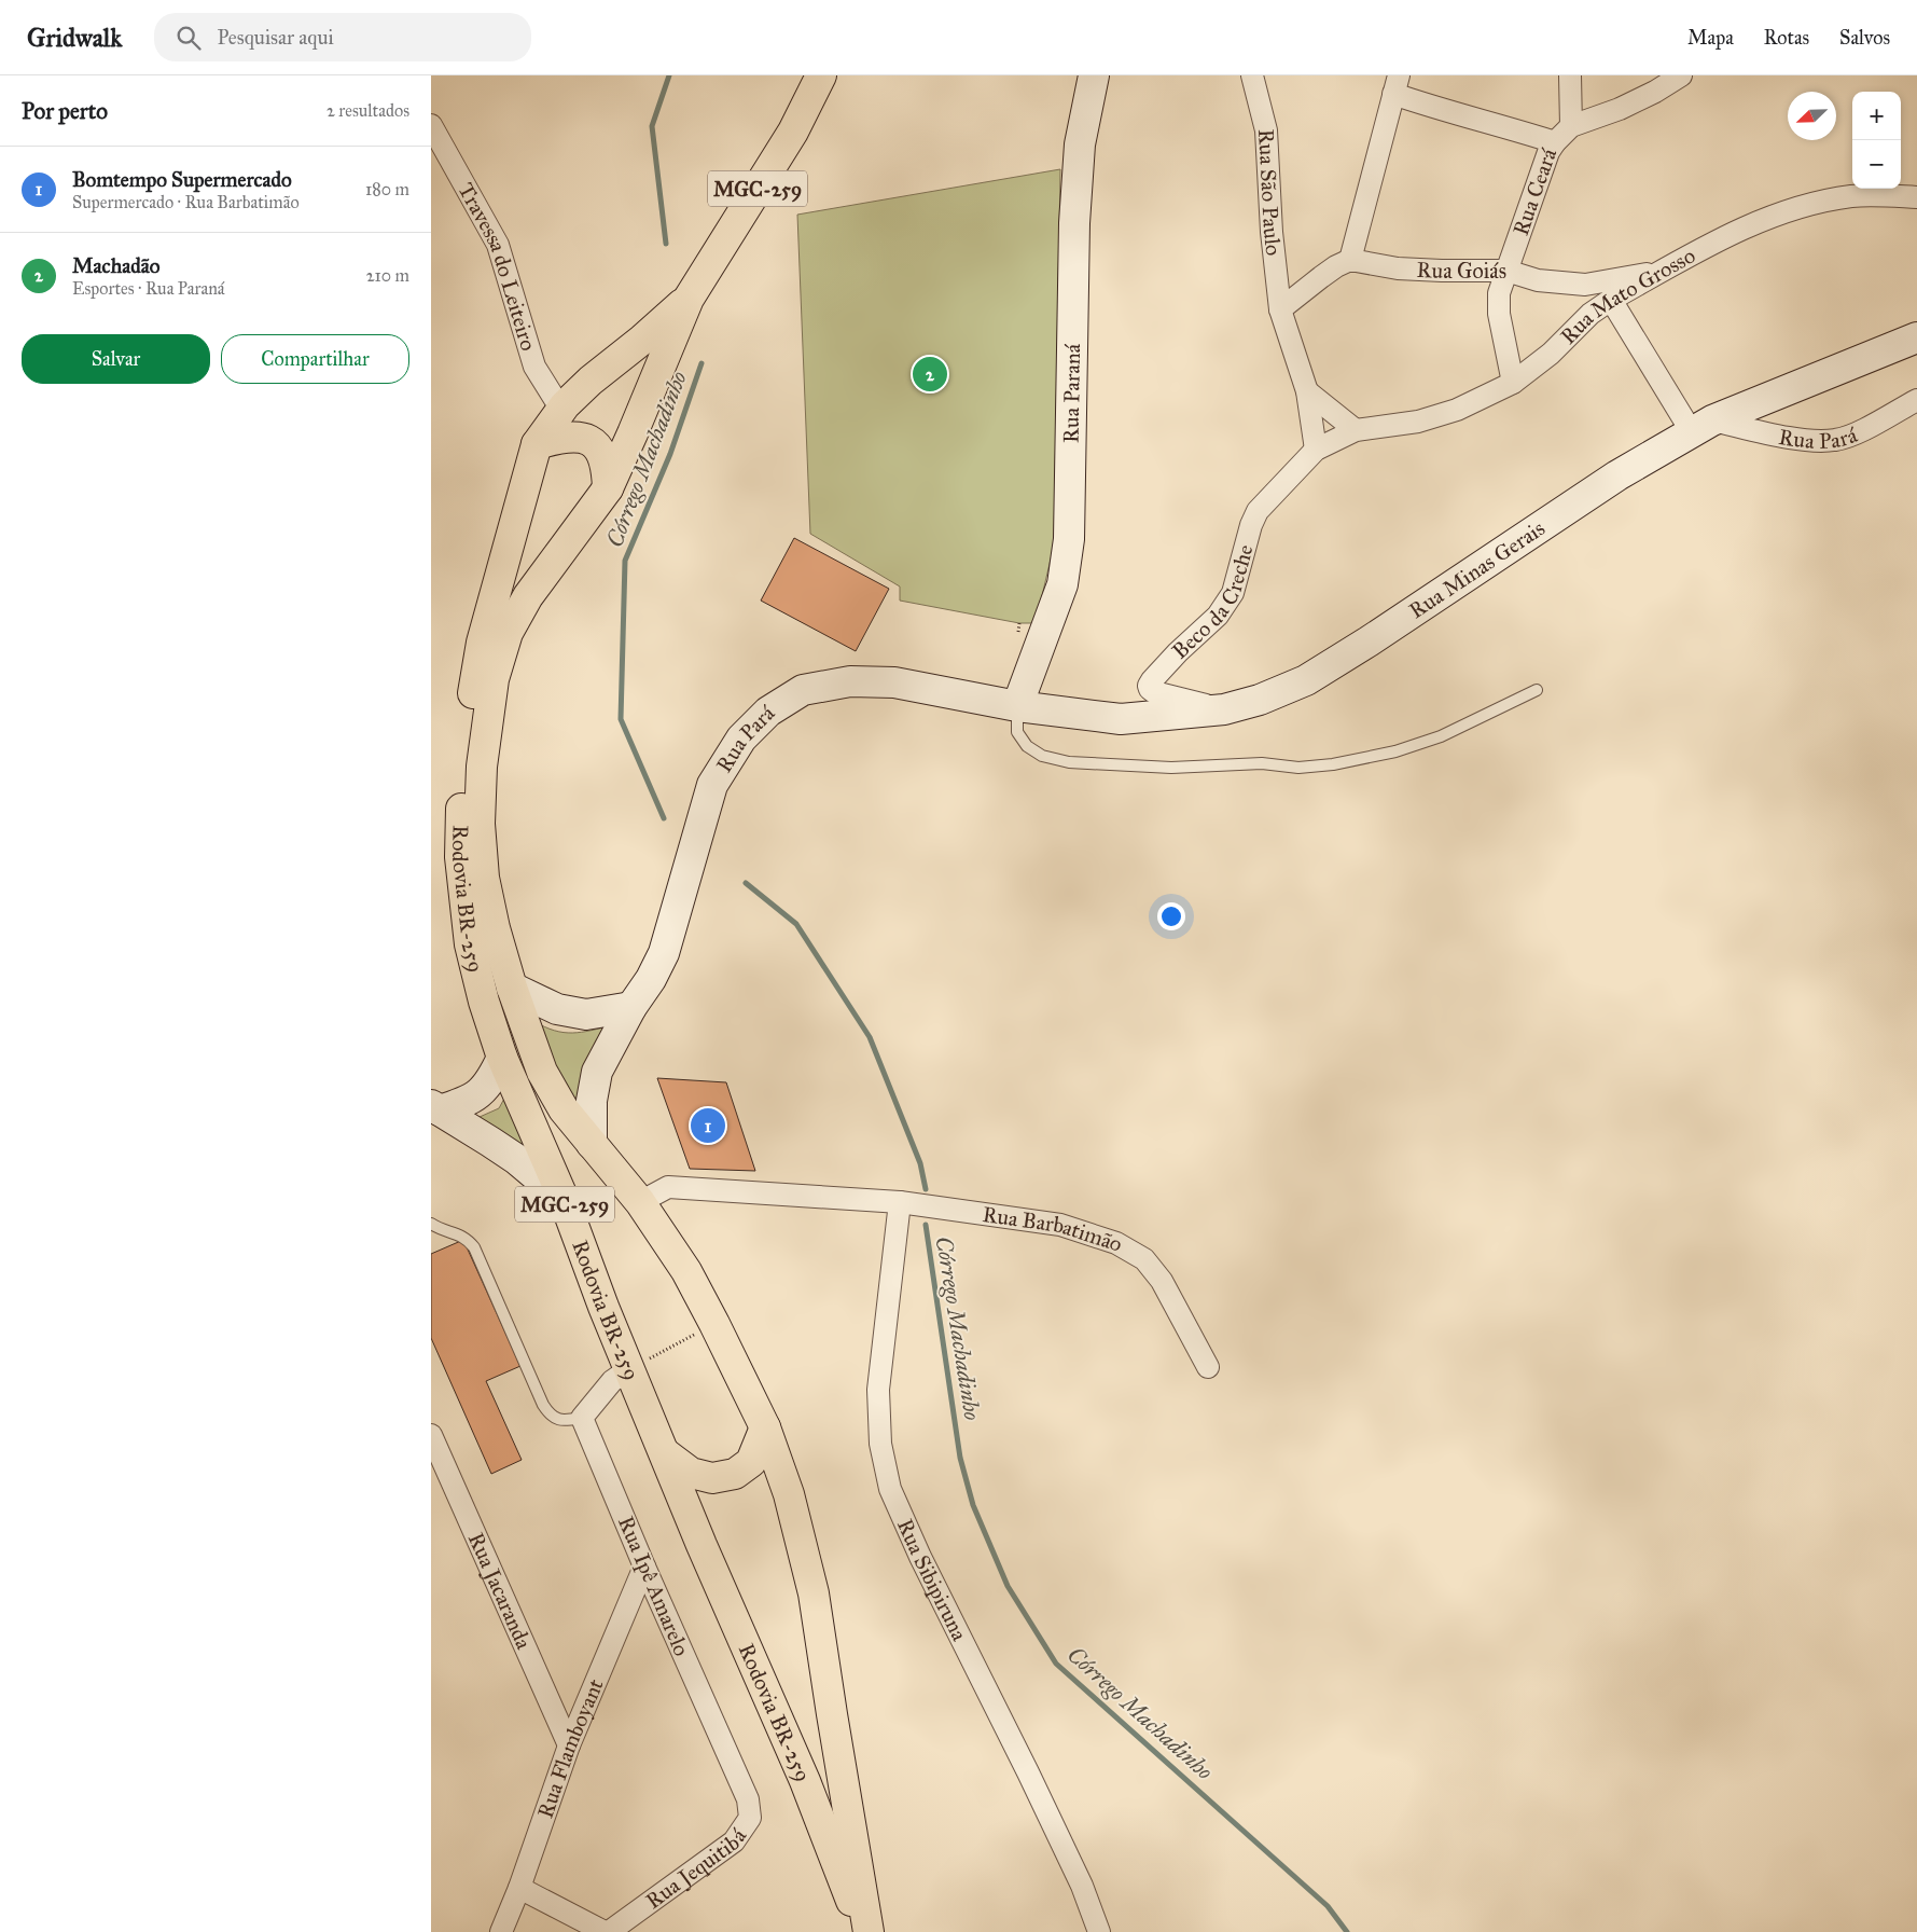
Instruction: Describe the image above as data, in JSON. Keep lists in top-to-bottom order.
{
  "streets": {
    "highway": ["MGC-259", "Rodovia BR-259"],
    "street": [
      "Rua São Paulo",
      "Rua Ceará",
      "Travessa do Leiteiro",
      "Rua Goiás",
      "Rua Mato Grosso",
      "Rua Paraná",
      "Rua Pará",
      "Rua Minas Gerais",
      "Beco da Creche",
      "Rua Barbatimão",
      "Rua Sibipiruna",
      "Rua Ipê Amarelo",
      "Rua Jacaranda",
      "Rua Flamboyant",
      "Rua Jequitibá"
    ]
  },
  "crossings": [
    ["MGC-259", "Rua Pará"],
    ["MGC-259", "Rua Barbatimão"],
    ["Rua São Paulo", "Rua Mato Grosso"],
    ["Rua São Paulo", "Beco da Creche"],
    ["Rua Ceará", "Rua Goiás"],
    ["Rua Ceará", "Rua Mato Grosso"],
    ["Rua Goiás", "Rua Mato Grosso"],
    ["Rua Mato Grosso", "Beco da Creche"],
    ["Rua Paraná", "Rua Pará"],
    ["Rua Paraná", "Rua Minas Gerais"],
    ["Rua Pará", "Rua Minas Gerais"],
    ["Rua Minas Gerais", "Beco da Creche"],
    ["Rua Barbatimão", "Rua Sibipiruna"],
    ["Rua Ipê Amarelo", "Rua Flamboyant"],
    ["Rua Ipê Amarelo", "Rua Jequitibá"],
    ["Rua Jacaranda", "Rua Flamboyant"]
  ],
  "water": ["Córrego Machadinho"],
  "north": "bottom left",
  "page": {
    "header": "Gridwalk",
    "search": "Pesquisar aqui",
    "nav": ["Mapa", "Rotas", "Salvos"],
    "heading": ["Por perto", "2 resultados"],
    "map_buttons": ["+", "−"],
    "list": [
      {
        "mark": "1",
        "name": "Bomtempo Supermercado",
        "note": "Supermercado · Rua Barbatimão",
        "value": "180 m"
      },
      {
        "mark": "2",
        "name": "Machadão",
        "note": "Esportes · Rua Paraná",
        "value": "210 m"
      }
    ],
    "buttons": ["Salvar", "Compartilhar"],
    "pins": ["2", "1"]
  }
}
